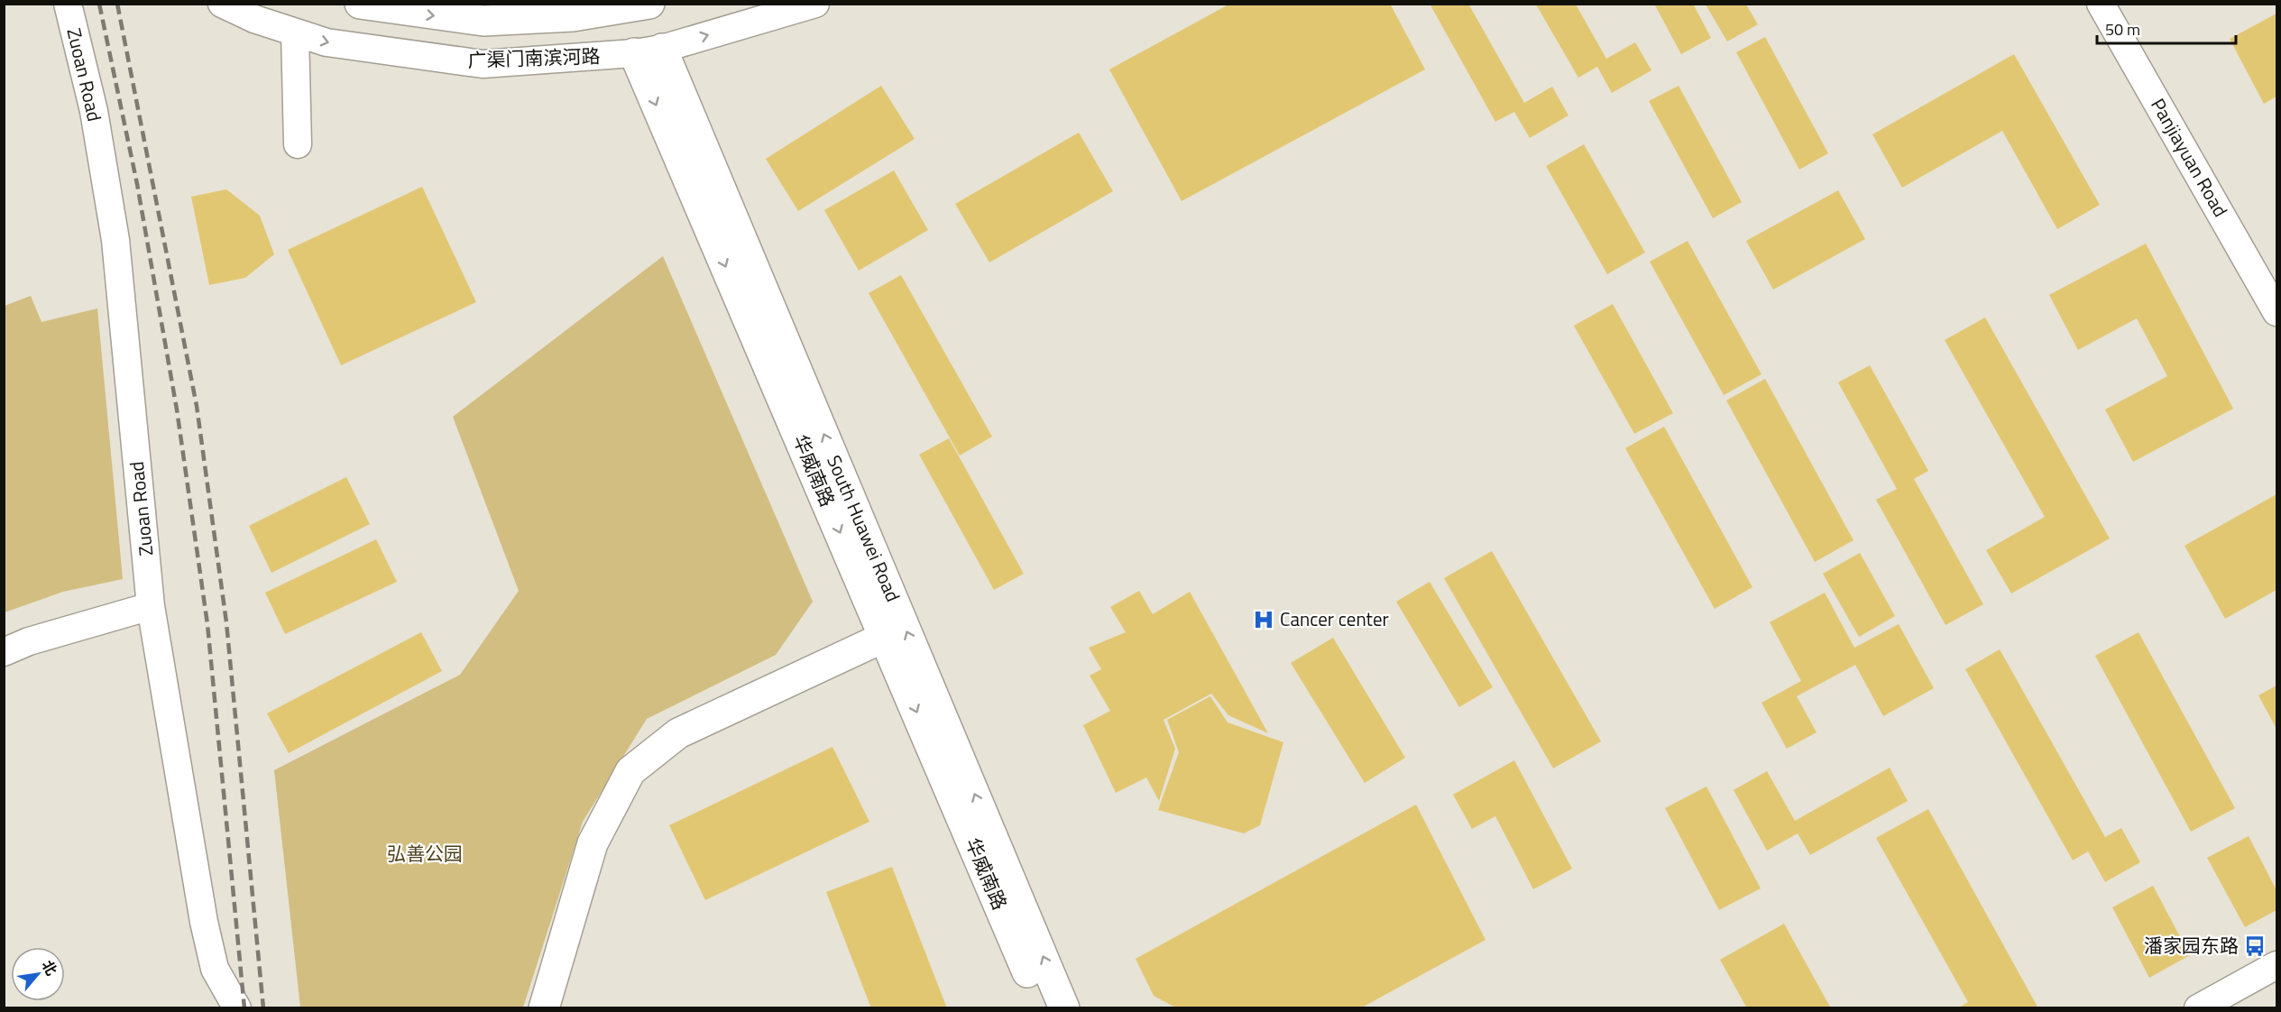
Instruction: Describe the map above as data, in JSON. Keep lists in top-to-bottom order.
{
  "streets": {
    "main road": ["华威南路", "South Huawei Road"],
    "street": ["广渠门南滨河路", "Zuoan Road", "Panjiayuan Road"]
  },
  "crossings": [
    ["广渠门南滨河路", "华威南路"],
    ["广渠门南滨河路", "South Huawei Road"],
    ["华威南路", "South Huawei Road"]
  ],
  "one_way": ["广渠门南滨河路", "华威南路", "South Huawei Road"],
  "parks": ["弘善公园"],
  "places": {
    "hospital": ["Cancer center"],
    "bus stop": ["潘家园东路"]
  },
  "scale_bar": "50 m",
  "north": "top right"
}
